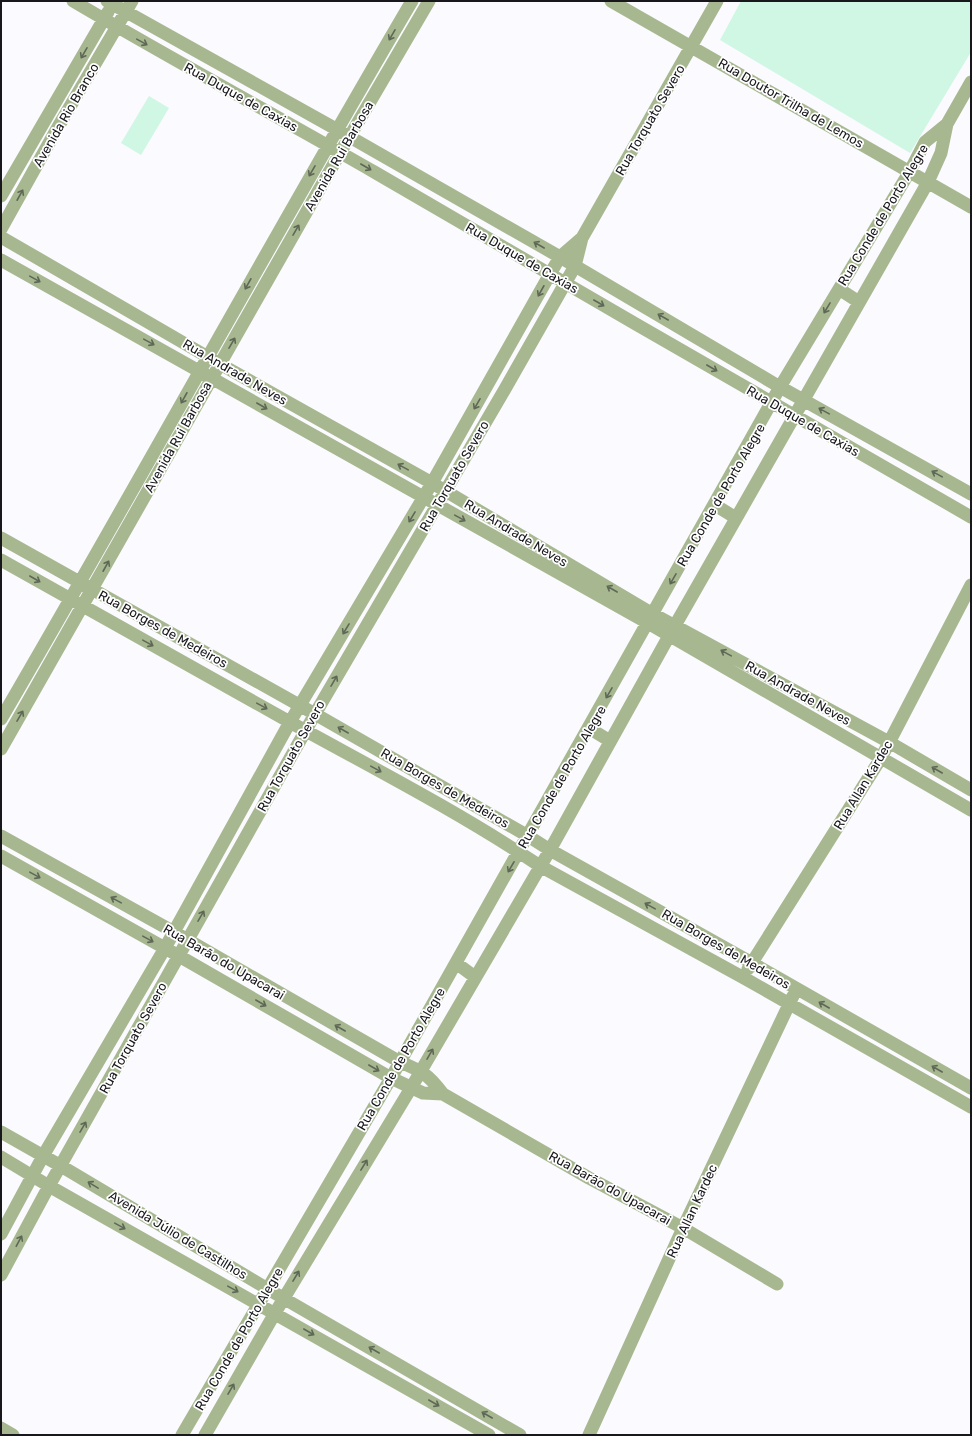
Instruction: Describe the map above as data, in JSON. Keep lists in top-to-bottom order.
{
  "streets": {
    "street": [
      "Rua Duque de Caxias",
      "Rua Doutor Trilha de Lemos",
      "Avenida Rio Branco",
      "Rua Torquato Severo",
      "Avenida Rui Barbosa",
      "Rua Conde de Porto Alegre",
      "Rua Andrade Neves",
      "Rua Borges de Medeiros",
      "Rua Allan Kardec",
      "Rua Barão do Upacarai",
      "Avenida Júlio de Castilhos"
    ]
  },
  "crossings": [
    ["Rua Duque de Caxias", "Avenida Rio Branco"],
    ["Rua Duque de Caxias", "Rua Torquato Severo"],
    ["Rua Duque de Caxias", "Avenida Rui Barbosa"],
    ["Rua Duque de Caxias", "Rua Conde de Porto Alegre"],
    ["Rua Doutor Trilha de Lemos", "Rua Torquato Severo"],
    ["Rua Doutor Trilha de Lemos", "Rua Conde de Porto Alegre"],
    ["Rua Torquato Severo", "Rua Andrade Neves"],
    ["Rua Torquato Severo", "Rua Borges de Medeiros"],
    ["Rua Torquato Severo", "Rua Barão do Upacarai"],
    ["Rua Torquato Severo", "Avenida Júlio de Castilhos"],
    ["Avenida Rui Barbosa", "Rua Andrade Neves"],
    ["Avenida Rui Barbosa", "Rua Borges de Medeiros"],
    ["Rua Conde de Porto Alegre", "Rua Andrade Neves"],
    ["Rua Conde de Porto Alegre", "Rua Borges de Medeiros"],
    ["Rua Conde de Porto Alegre", "Rua Barão do Upacarai"],
    ["Rua Conde de Porto Alegre", "Avenida Júlio de Castilhos"],
    ["Rua Andrade Neves", "Rua Allan Kardec"],
    ["Rua Borges de Medeiros", "Rua Allan Kardec"],
    ["Rua Allan Kardec", "Rua Barão do Upacarai"]
  ]
}
